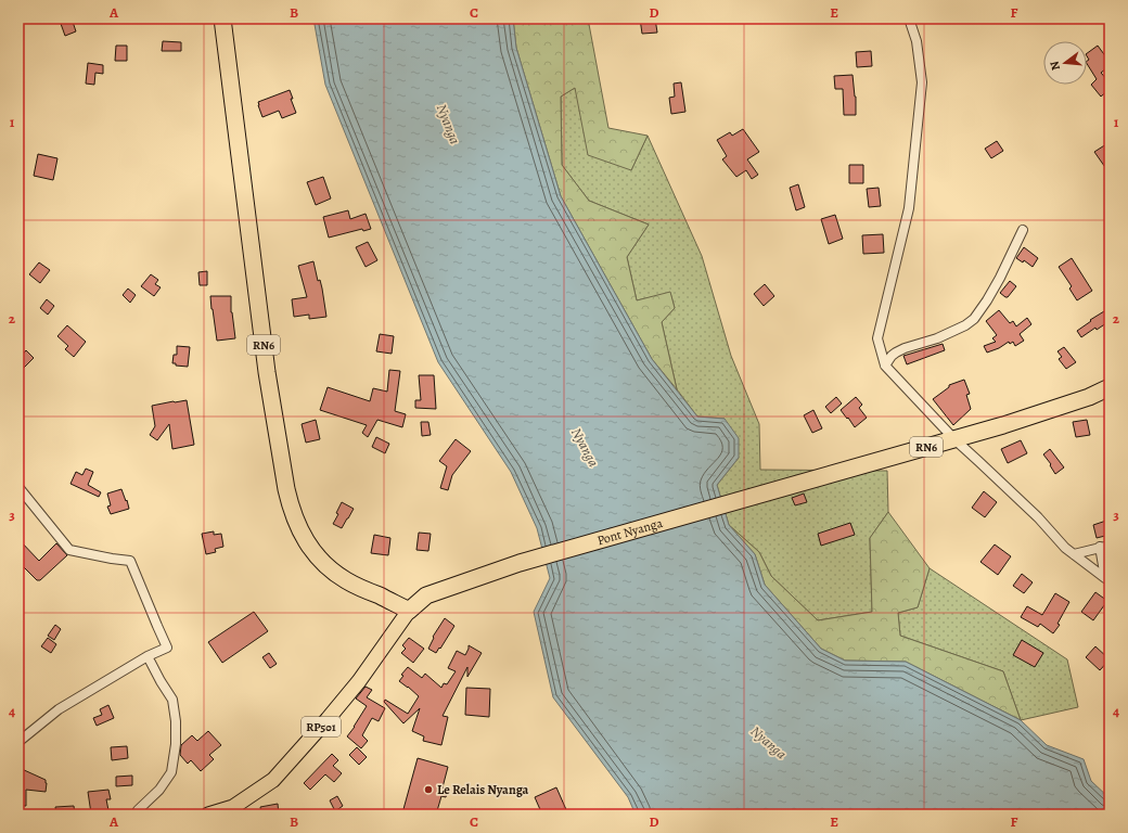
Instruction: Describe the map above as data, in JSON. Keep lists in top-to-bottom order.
{
  "streets": {
    "highway": ["RN6", "Pont Nyanga"],
    "main road": ["RP501"]
  },
  "crossings": [
    ["RN6", "Pont Nyanga"],
    ["RN6", "RP501"],
    ["Pont Nyanga", "RP501"]
  ],
  "water": ["Nyanga"],
  "places": ["Le Relais Nyanga"],
  "north": "left",
  "grid": {
    "columns": [
      "A",
      "B",
      "C",
      "D",
      "E",
      "F"
    ],
    "rows": [
      "1",
      "2",
      "3",
      "4"
    ]
  }
}
